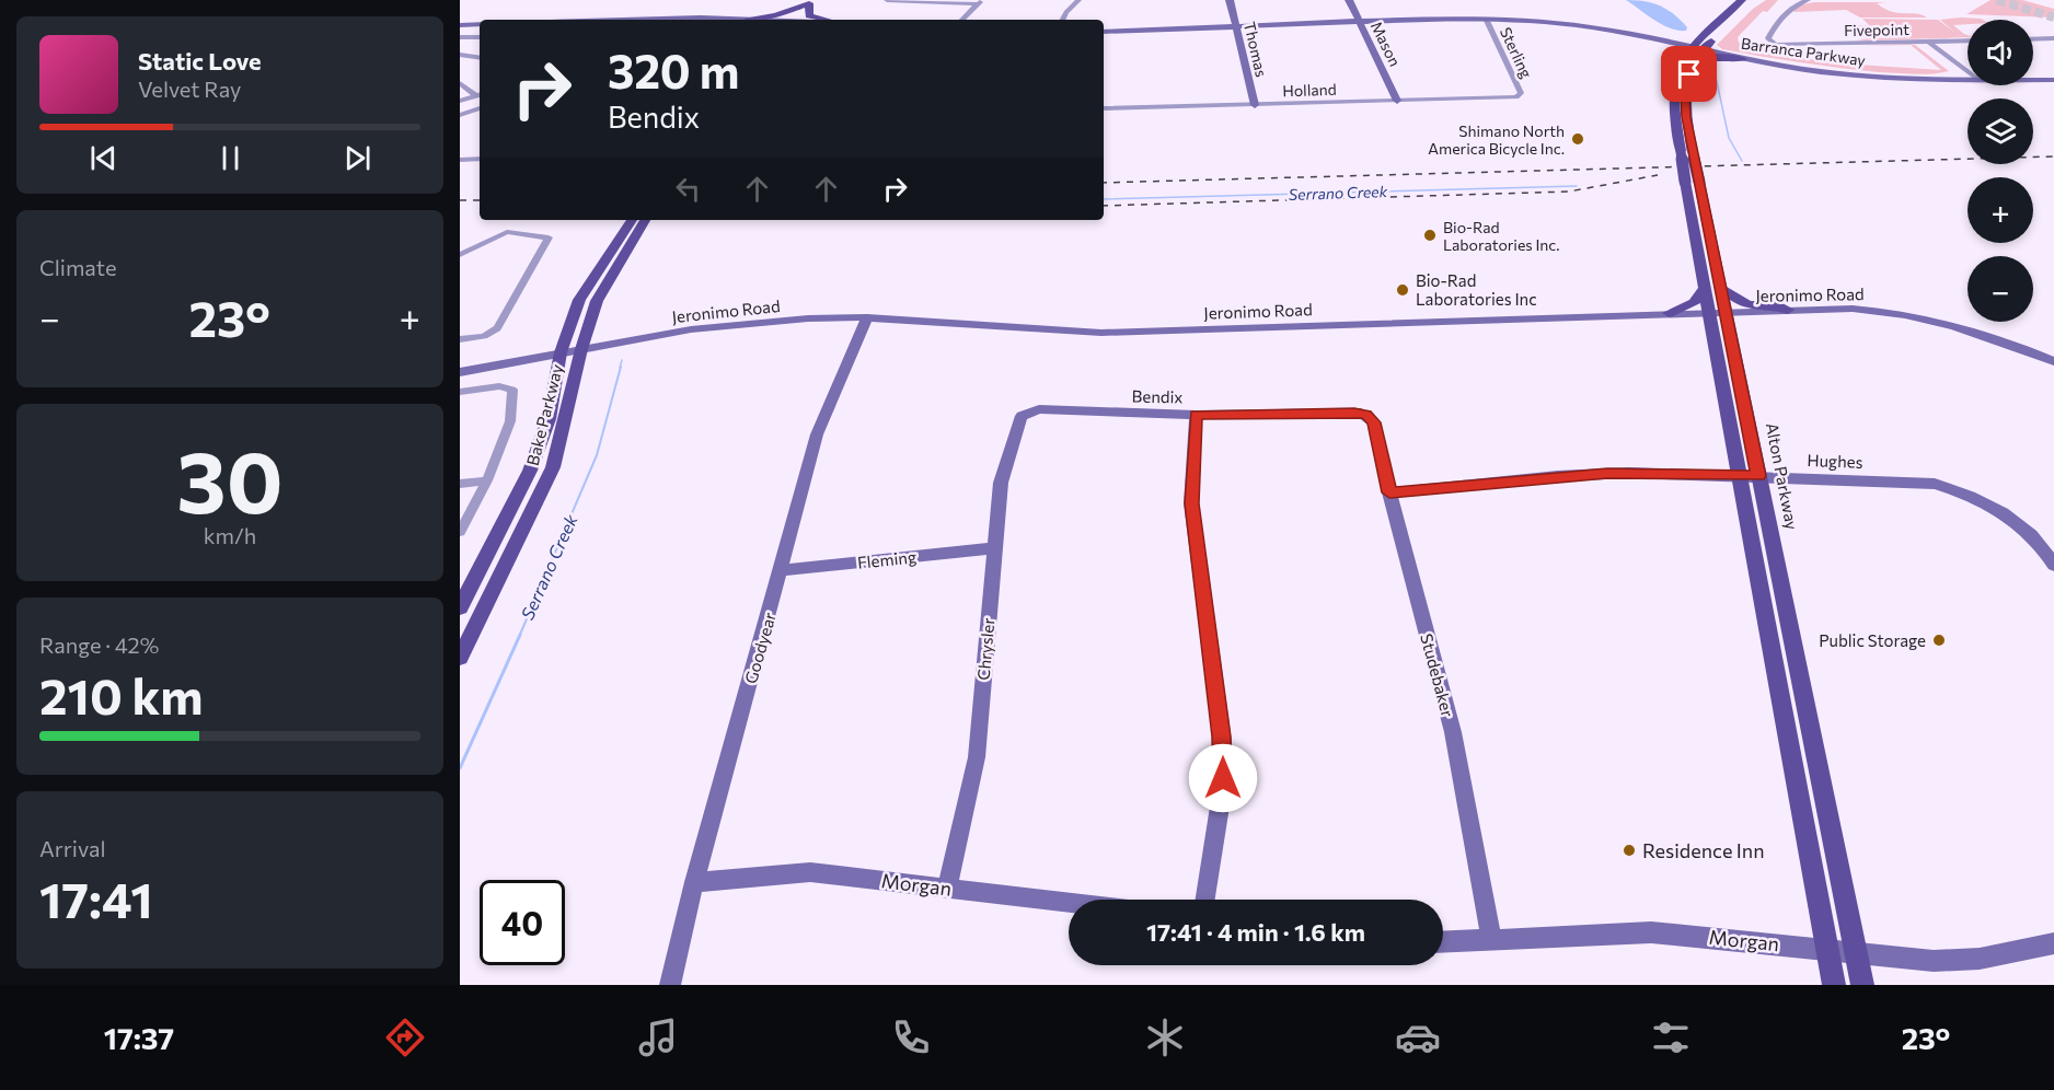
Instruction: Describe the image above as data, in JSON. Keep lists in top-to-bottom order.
{
  "streets": {
    "main road": ["Bake Parkway", "Alton Parkway"],
    "street": [
      "Fivepoint",
      "Mason",
      "Thomas",
      "Barranca Parkway",
      "Sterling",
      "Holland",
      "Jeronimo Road",
      "Bendix",
      "Hughes",
      "Fleming",
      "Goodyear",
      "Chrysler",
      "Studebaker",
      "Morgan"
    ]
  },
  "crossings": [
    ["Mason", "Holland"],
    ["Thomas", "Holland"],
    ["Barranca Parkway", "Alton Parkway"],
    ["Sterling", "Holland"],
    ["Jeronimo Road", "Bake Parkway"],
    ["Jeronimo Road", "Alton Parkway"],
    ["Jeronimo Road", "Goodyear"],
    ["Bendix", "Chrysler"],
    ["Bendix", "Studebaker"],
    ["Hughes", "Alton Parkway"],
    ["Hughes", "Studebaker"],
    ["Alton Parkway", "Morgan"],
    ["Fleming", "Goodyear"],
    ["Fleming", "Chrysler"],
    ["Goodyear", "Morgan"],
    ["Chrysler", "Morgan"],
    ["Studebaker", "Morgan"]
  ],
  "water": ["Serrano Creek"],
  "places": [
    "Shimano North America Bicycle Inc.",
    "Bio-Rad Laboratories Inc.",
    "Bio-Rad Laboratories Inc",
    "Public Storage",
    "Residence Inn"
  ],
  "page": {
    "map_buttons": ["+", "−"],
    "turn": ["320 m", "Bendix"],
    "song": ["Static Love", "Velvet Ray"],
    "tile": [
      "Climate",
      ["30", "km/h"],
      ["Range · 42%", "210 km"],
      ["Arrival", "17:41"]
    ],
    "heat": ["−", "23°", "+"],
    "limit": "40",
    "trip": "17:41 · 4 min · 1.6 km",
    "tabs": ["17:37", "23°"]
  }
}
